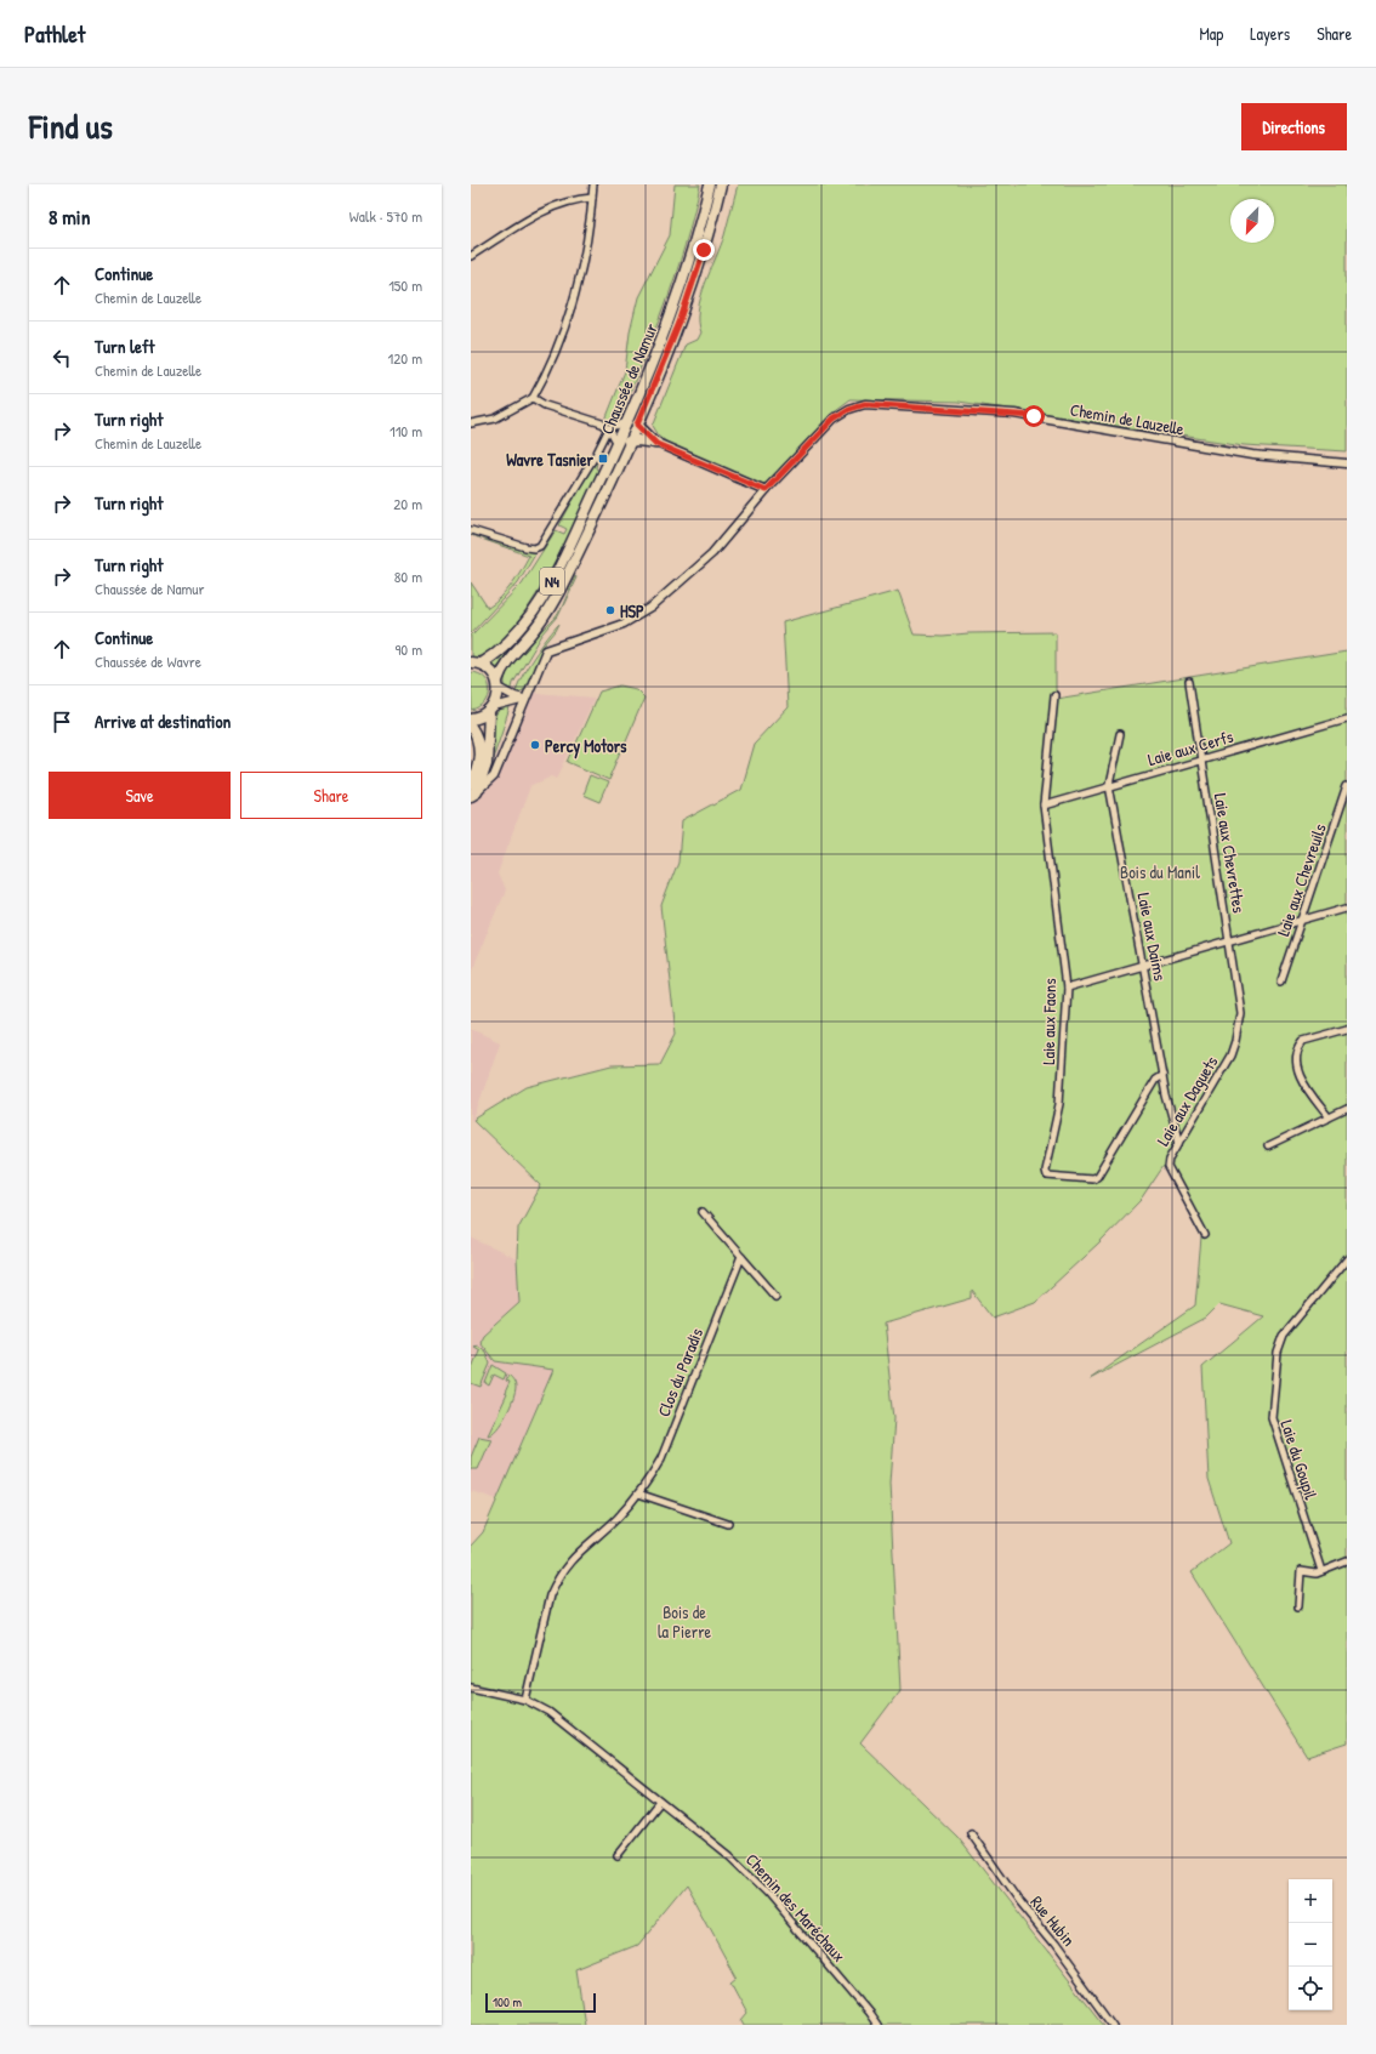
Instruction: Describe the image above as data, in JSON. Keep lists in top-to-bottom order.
{
  "streets": {
    "main road": ["Chaussée de Namur", "N4"],
    "street": [
      "Chemin de Lauzelle",
      "Laie aux Cerfs",
      "Laie aux Chevrettes",
      "Laie aux Chevreuils",
      "Laie aux Daims",
      "Laie aux Faons",
      "Laie aux Daguets",
      "Clos du Paradis",
      "Laie du Goupil",
      "Chemin des Maréchaux",
      "Rue Hubin"
    ]
  },
  "crossings": [
    ["Chaussée de Namur", "Chemin de Lauzelle"],
    ["Laie aux Cerfs", "Laie aux Chevrettes"],
    ["Laie aux Cerfs", "Laie aux Daims"],
    ["Laie aux Cerfs", "Laie aux Faons"],
    ["Laie aux Chevrettes", "Laie aux Daguets"],
    ["Laie aux Daims", "Laie aux Faons"],
    ["Laie aux Daims", "Laie aux Daguets"],
    ["Clos du Paradis", "Chemin des Maréchaux"]
  ],
  "parks": ["Bois du Manil", "Bois de la Pierre"],
  "places": {
    "transit": ["Wavre Tasnier"],
    "other": ["HSP", "Percy Motors"]
  },
  "scale_bar": "100 m",
  "north": "bottom left",
  "page": {
    "header": "Pathlet",
    "nav": ["Map", "Layers", "Share"],
    "title": "Find us",
    "buttons": [
      "Directions",
      ["Save", "Share"]
    ],
    "heading": ["8 min", "Walk · 570 m"],
    "list": [
      ["Continue", "Chemin de Lauzelle", "150 m"],
      ["Turn left", "Chemin de Lauzelle", "120 m"],
      ["Turn right", "Chemin de Lauzelle", "110 m"],
      ["Turn right", "20 m"],
      ["Turn right", "Chaussée de Namur", "80 m"],
      ["Continue", "Chaussée de Wavre", "90 m"],
      "Arrive at destination"
    ],
    "map_buttons": ["+", "−"],
    "scale": "100 m"
  }
}
